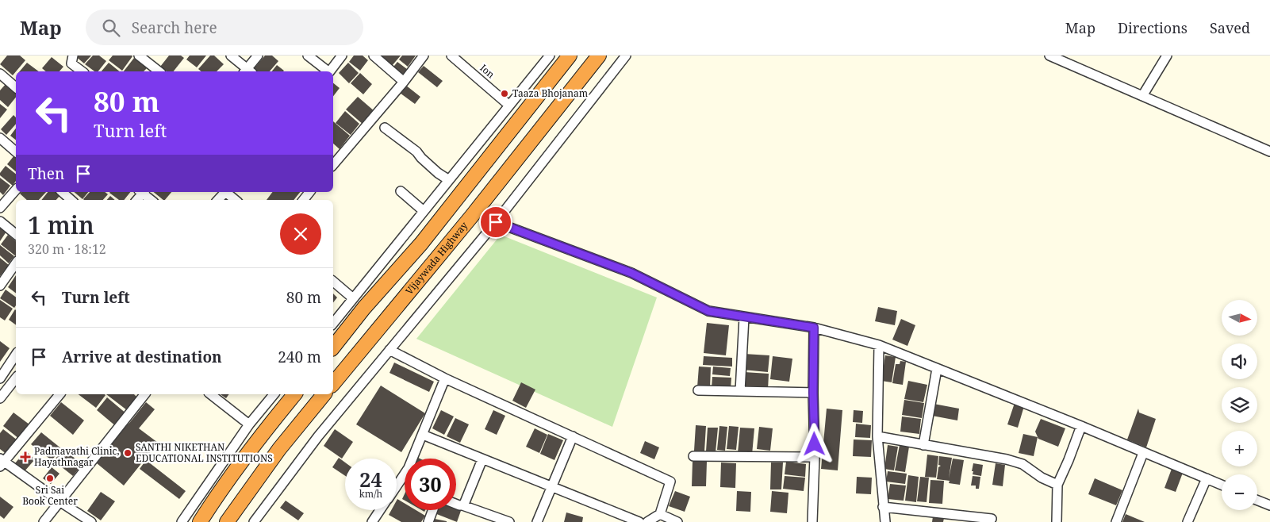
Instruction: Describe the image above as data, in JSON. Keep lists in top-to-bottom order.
{
  "streets": {
    "highway": ["Vijaywada Highway"],
    "street": ["Ion"]
  },
  "places": {
    "other": ["Taaza Bhojanam", "SANTHI NIKETHAN EDUCATIONAL INSTITUTIONS", "Sri Sai Book Center"],
    "health": ["Padmavathi Clinic, Hayathnagar"]
  },
  "north": "right",
  "page": {
    "header": "Map",
    "search": "Search here",
    "nav": ["Map", "Directions", "Saved"],
    "turn": ["80 m", "Turn left"],
    "then": "Then",
    "heading": ["1 min", "320 m · 18:12"],
    "list": [
      {
        "name": "Turn left",
        "value": "80 m"
      },
      {
        "name": "Arrive at destination",
        "value": "240 m"
      }
    ],
    "map_buttons": ["+", "−"],
    "speed": "24 km/h",
    "limit": "30"
  }
}
